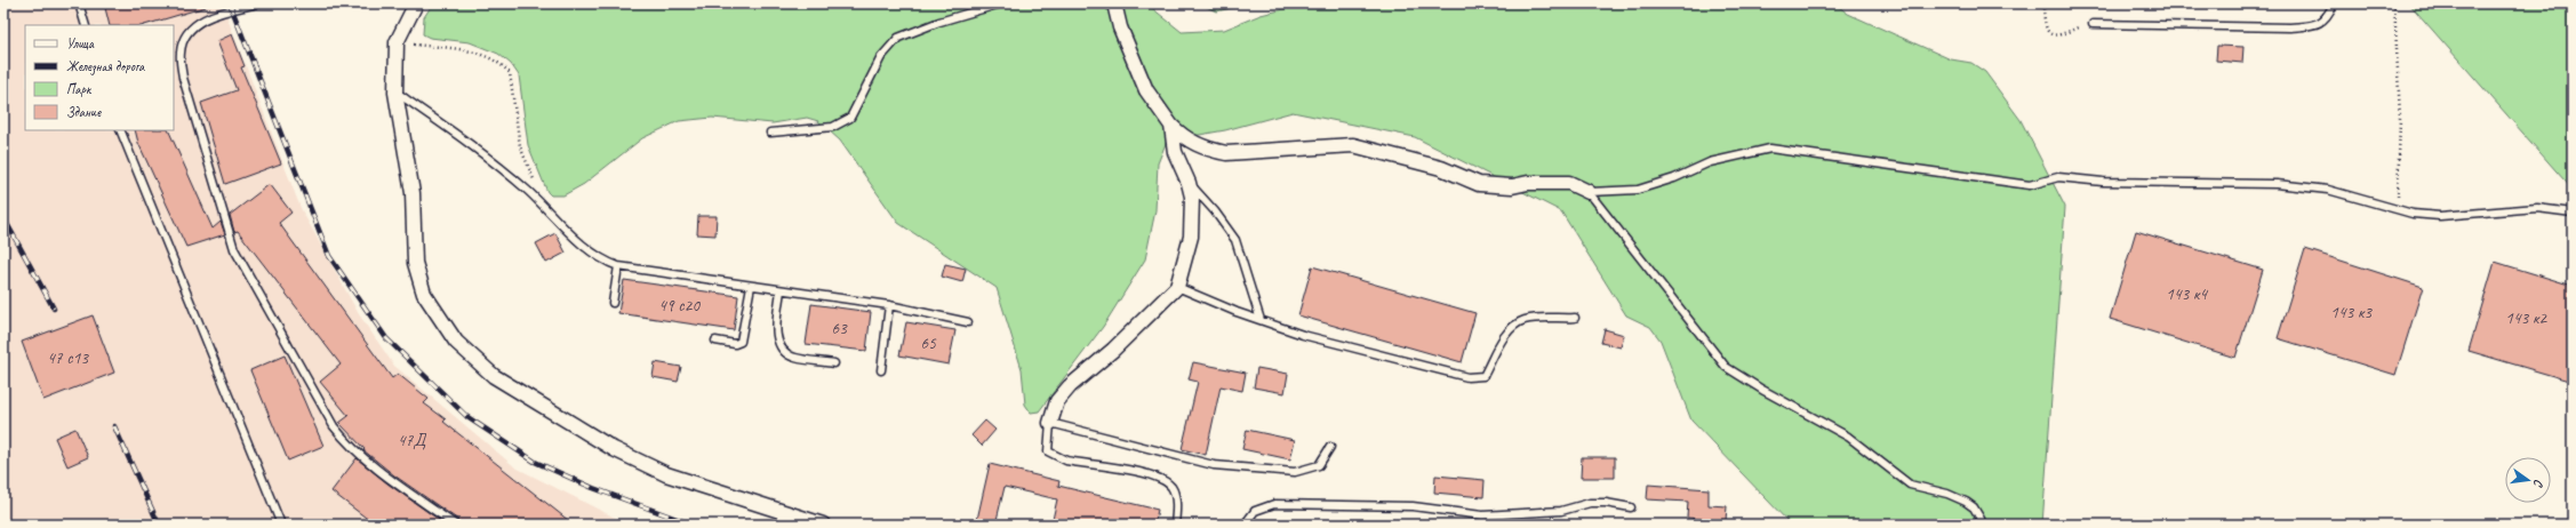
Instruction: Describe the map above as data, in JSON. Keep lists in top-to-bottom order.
{
  "house_numbers": [
    "143 к4",
    "49 с20",
    "143 к3",
    "143 к2",
    "63",
    "65",
    "47 с13",
    "47Д"
  ],
  "legend": [
    "Улица",
    "Железная дорога",
    "Парк",
    "Здание"
  ],
  "north": "right"
}
